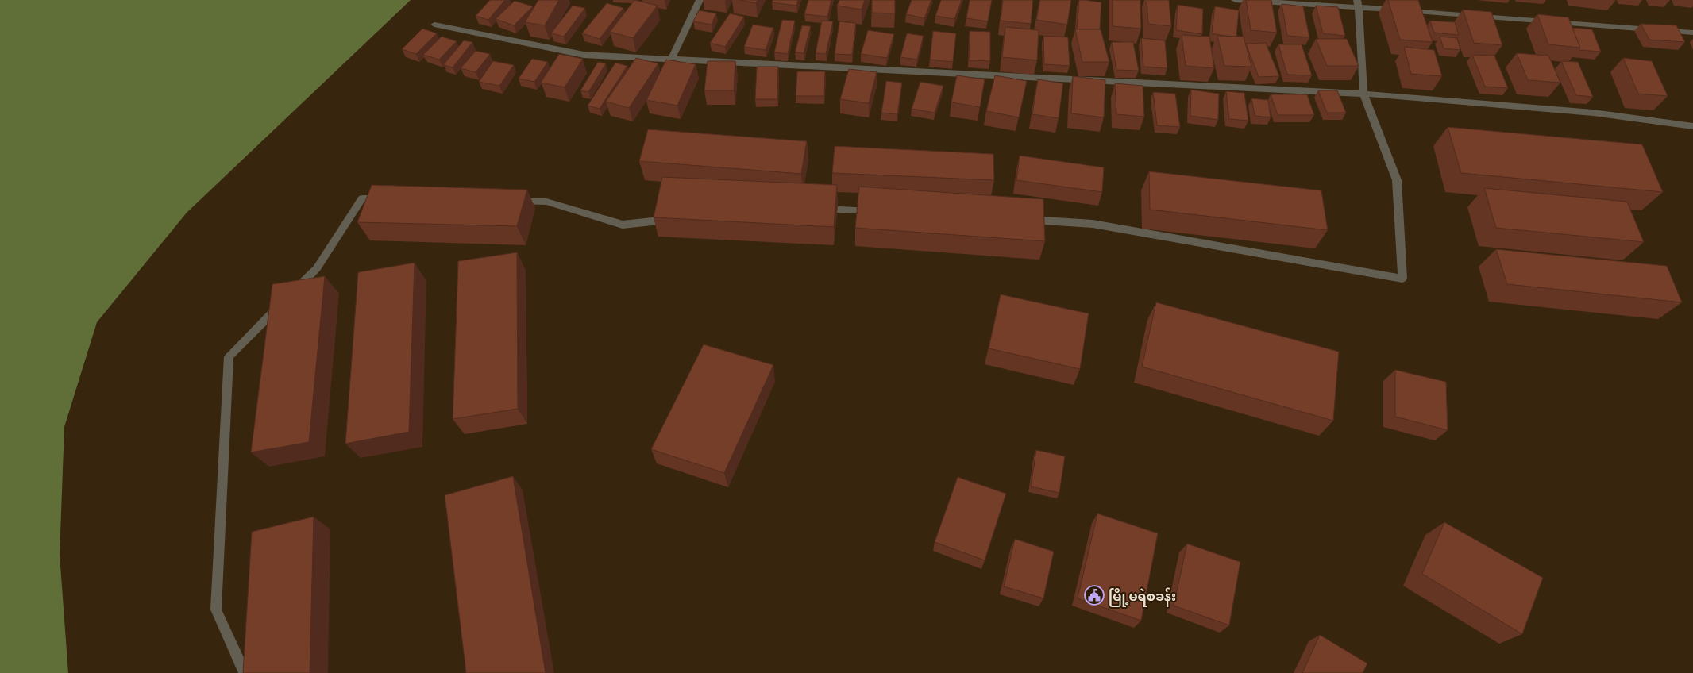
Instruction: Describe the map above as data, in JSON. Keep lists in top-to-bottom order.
{
  "places": {
    "public building": ["မြို့မရဲစခန်း"]
  }
}
